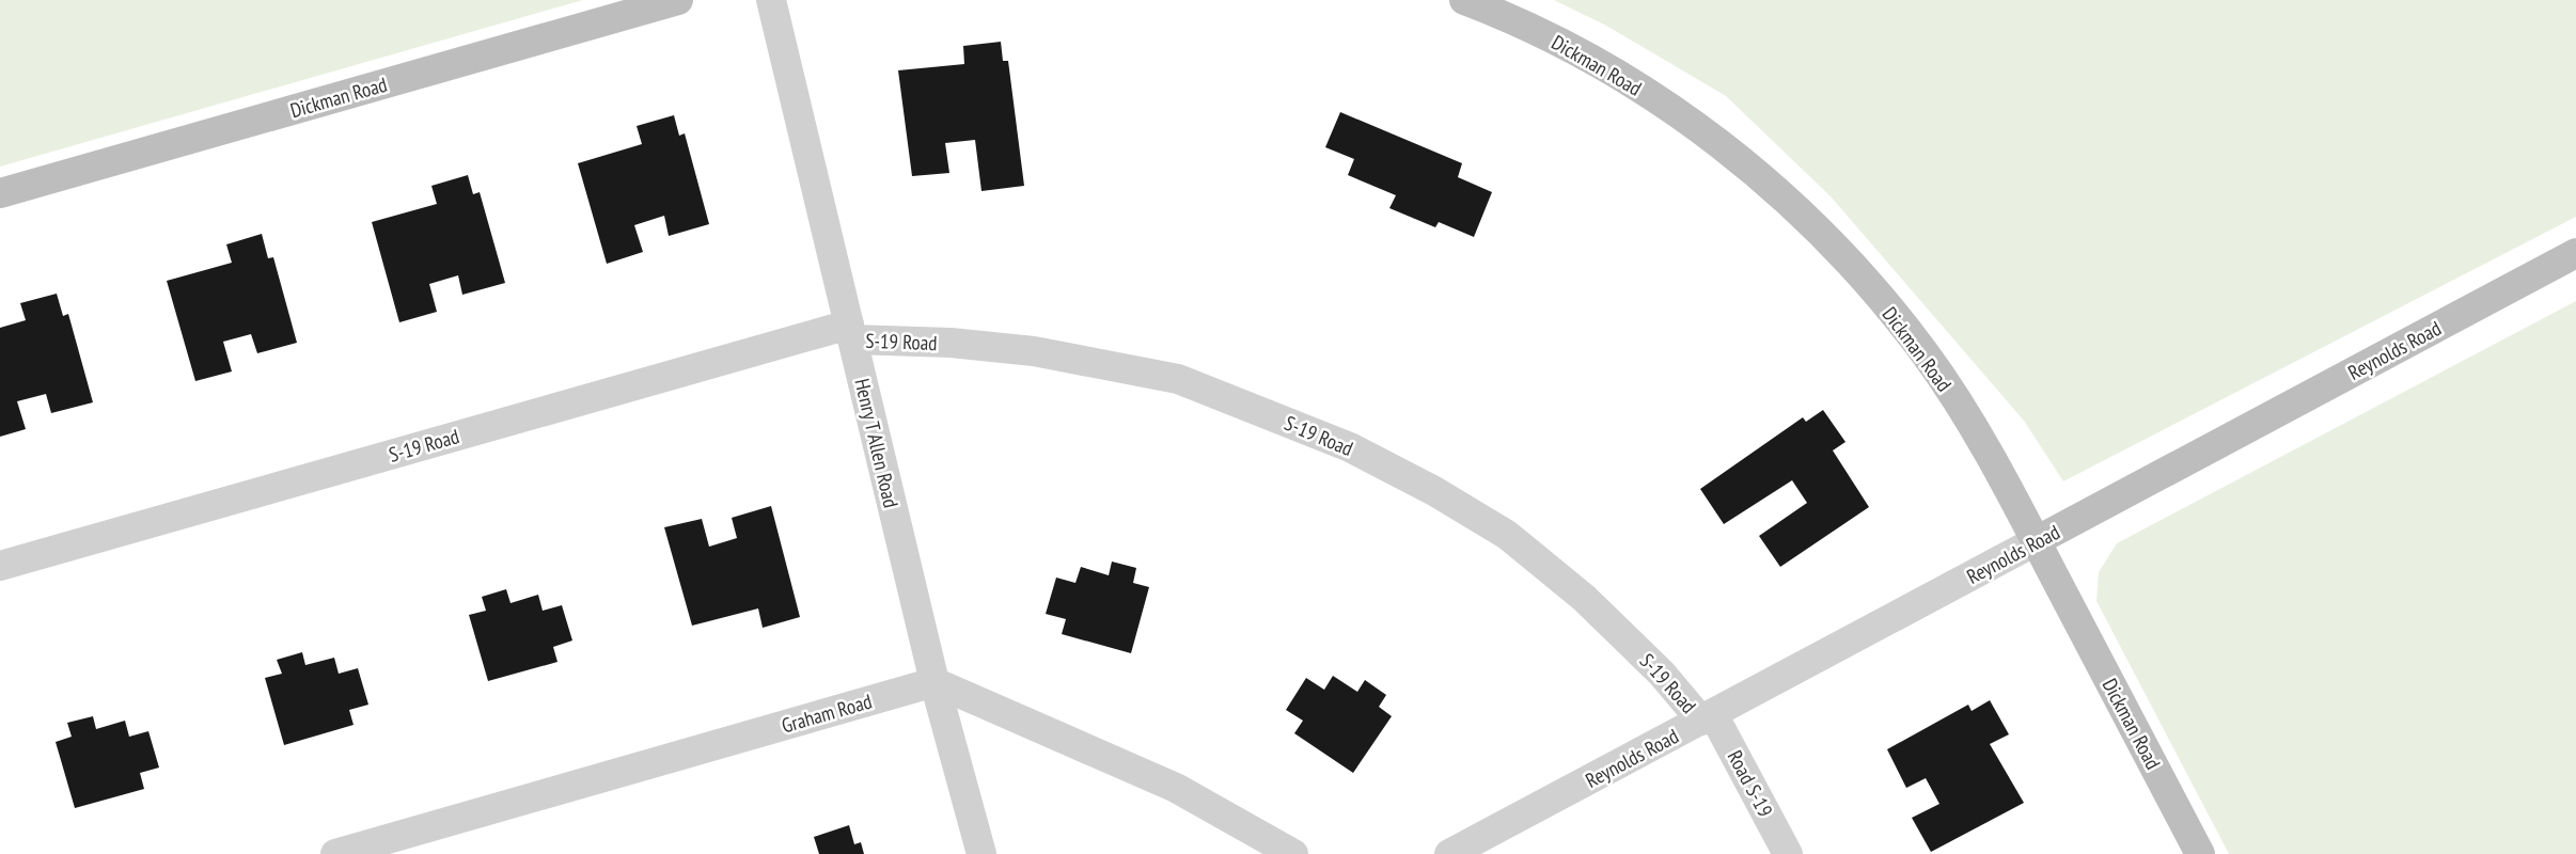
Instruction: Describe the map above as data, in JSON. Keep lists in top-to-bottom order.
{
  "streets": {
    "street": [
      "Dickman Road",
      "S-19 Road",
      "Reynolds Road",
      "Henry T Allen Road",
      "Graham Road",
      "Road S-19"
    ]
  },
  "crossings": [
    ["Dickman Road", "Reynolds Road"],
    ["S-19 Road", "Reynolds Road"],
    ["S-19 Road", "Henry T Allen Road"],
    ["S-19 Road", "Road S-19"],
    ["Reynolds Road", "Road S-19"],
    ["Henry T Allen Road", "Graham Road"]
  ]
}
